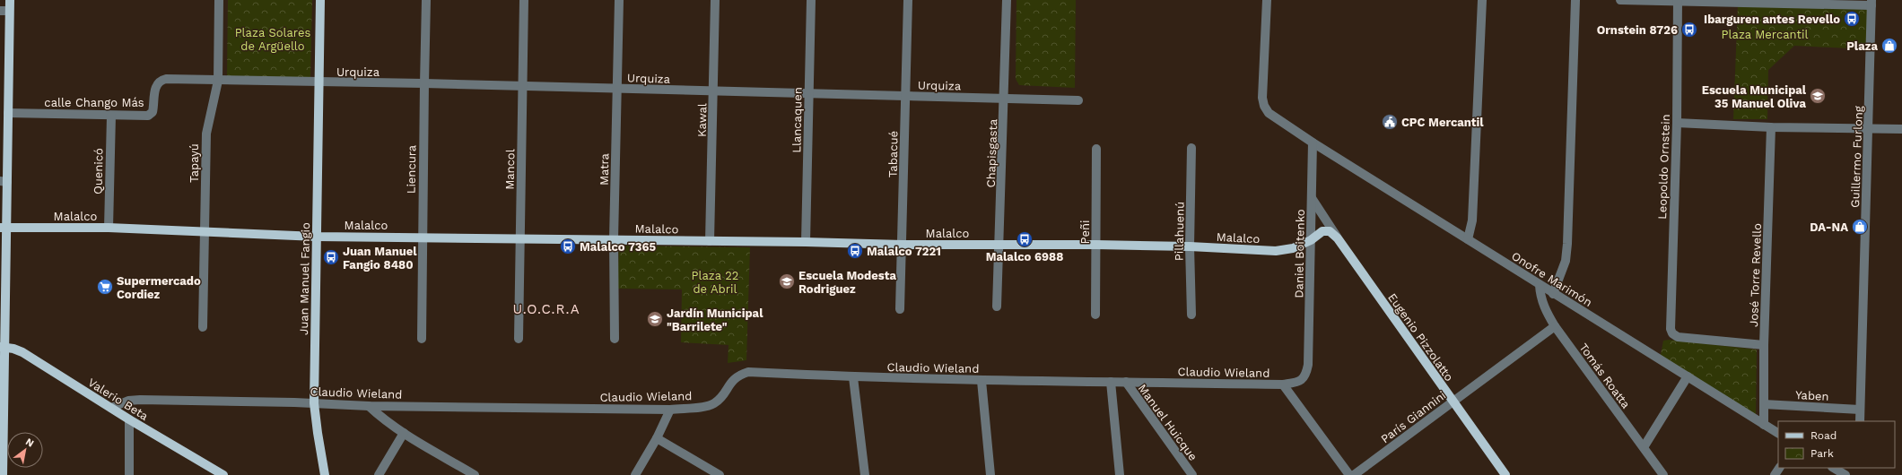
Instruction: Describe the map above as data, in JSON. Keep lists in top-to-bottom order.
{
  "streets": {
    "main road": [
      "Malalco",
      "Juan Manuel Fangio",
      "Eugenio Pizzolatto",
      "Valerio Beta"
    ],
    "street": [
      "Urquiza",
      "calle Chango Más",
      "Kawal",
      "Llancaquen",
      "Chapisgasta",
      "Tabacué",
      "Guillermo Furlong",
      "Tapayú",
      "Leopoldo Ornstein",
      "Liencura",
      "Mancol",
      "Matra",
      "Quenicó",
      "Pillahuenú",
      "Peñi",
      "Daniel Boitenko",
      "José Torre Revello",
      "Onofre Marimón",
      "Claudio Wieland",
      "Tomás Roatta",
      "Yaben",
      "París Giannini",
      "Manuel Huicque"
    ]
  },
  "crossings": [
    ["Urquiza", "calle Chango Más"],
    ["Urquiza", "Kawal"],
    ["Urquiza", "Llancaquen"],
    ["Urquiza", "Chapisgasta"],
    ["Urquiza", "Tabacué"],
    ["Urquiza", "Tapayú"],
    ["Urquiza", "Liencura"],
    ["Urquiza", "Mancol"],
    ["Urquiza", "Matra"],
    ["Urquiza", "Juan Manuel Fangio"],
    ["calle Chango Más", "Tapayú"],
    ["calle Chango Más", "Quenicó"],
    ["Kawal", "Malalco"],
    ["Llancaquen", "Malalco"],
    ["Chapisgasta", "Malalco"],
    ["Tabacué", "Malalco"],
    ["Guillermo Furlong", "Yaben"],
    ["Tapayú", "Malalco"],
    ["Leopoldo Ornstein", "José Torre Revello"],
    ["Liencura", "Malalco"],
    ["Mancol", "Malalco"],
    ["Matra", "Malalco"],
    ["Quenicó", "Malalco"],
    ["Malalco", "Pillahuenú"],
    ["Malalco", "Peñi"],
    ["Malalco", "Daniel Boitenko"],
    ["Malalco", "Juan Manuel Fangio"],
    ["Malalco", "Eugenio Pizzolatto"],
    ["Daniel Boitenko", "Onofre Marimón"],
    ["Daniel Boitenko", "Eugenio Pizzolatto"],
    ["Daniel Boitenko", "Claudio Wieland"],
    ["José Torre Revello", "Onofre Marimón"],
    ["José Torre Revello", "Yaben"],
    ["Juan Manuel Fangio", "Claudio Wieland"],
    ["Onofre Marimón", "Tomás Roatta"],
    ["Eugenio Pizzolatto", "París Giannini"],
    ["Claudio Wieland", "Valerio Beta"],
    ["Claudio Wieland", "Manuel Huicque"],
    ["Tomás Roatta", "París Giannini"]
  ],
  "districts": ["U.O.C.R.A"],
  "parks": ["Plaza Solares de Argüello", "Plaza Mercantil", "Plaza 22 de Abril"],
  "places": {
    "bus stop": [
      "Ibarguren antes Revello",
      "Ornstein 8726",
      "Malalco 6988",
      "Malalco 7365",
      "Malalco 7221",
      "Juan Manuel Fangio 8480"
    ],
    "shop": ["Plaza", "DA-NA"],
    "school or university": ["Escuela Municipal 35 Manuel Oliva", "Escuela Modesta Rodriguez", "Jardín Municipal \"Barrilete\""],
    "public building": ["CPC Mercantil"],
    "supermarket": ["Supermercado Cordiez"]
  },
  "legend": ["Road", "Park"],
  "north": "top right"
}
